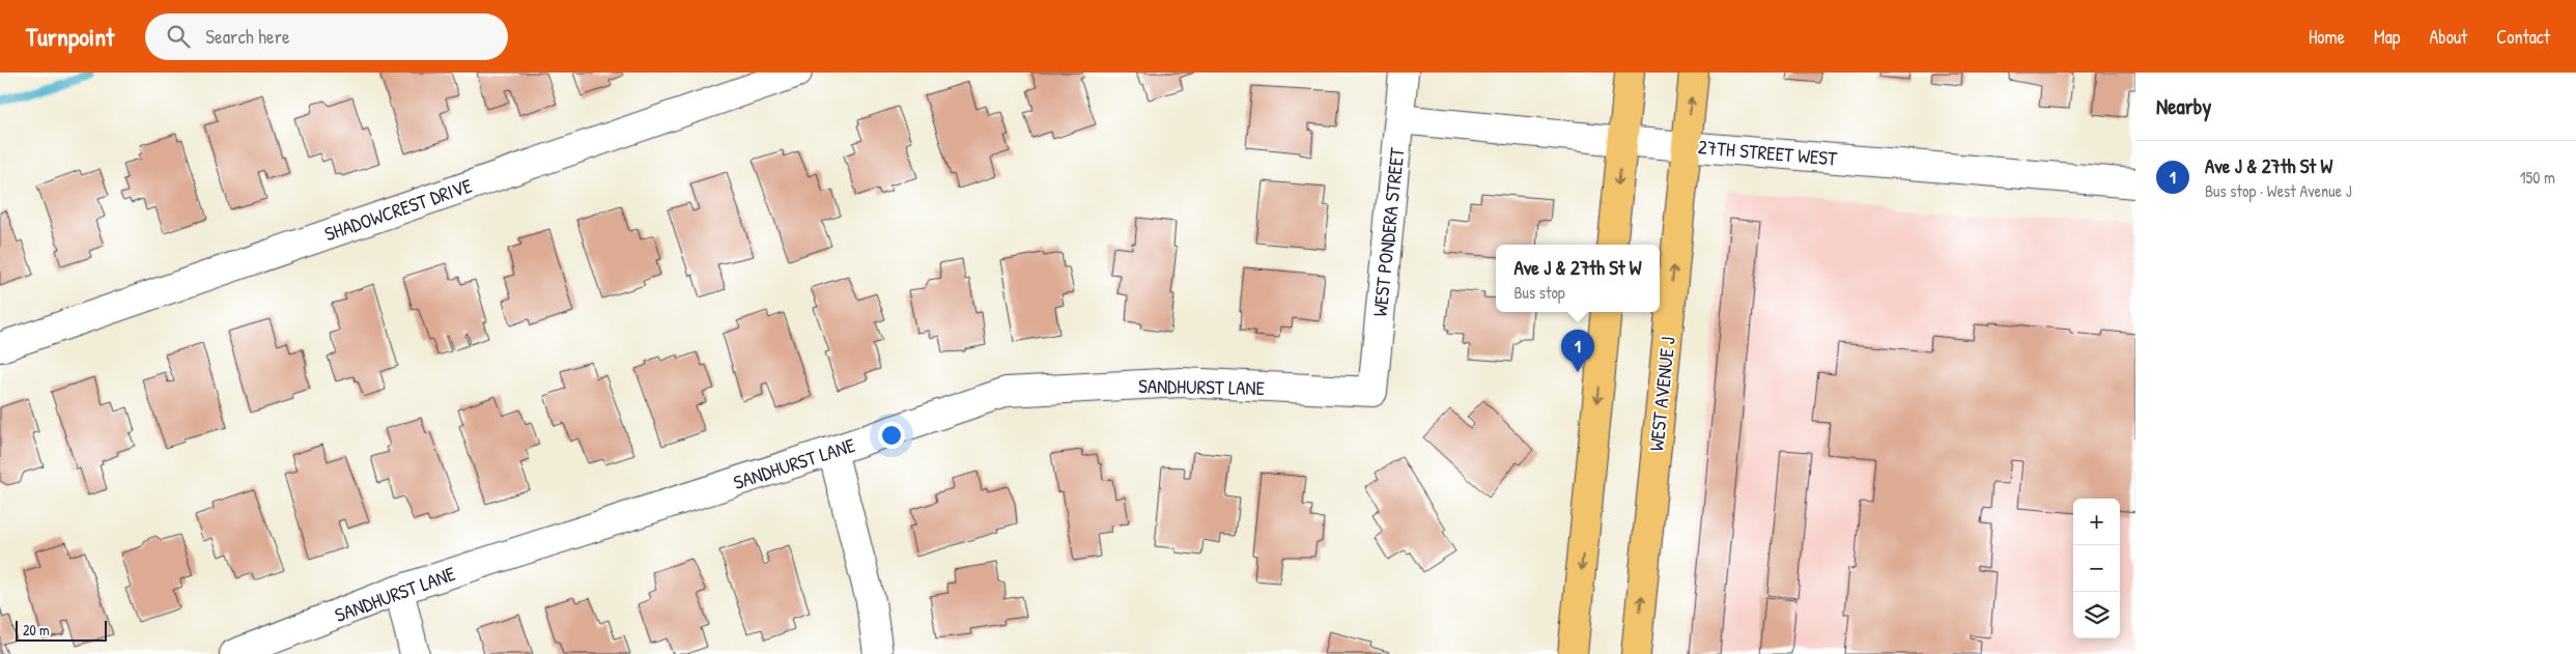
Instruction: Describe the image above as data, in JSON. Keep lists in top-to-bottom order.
{
  "streets": {
    "main road": ["WEST AVENUE J"],
    "street": [
      "27TH STREET WEST",
      "SHADOWCREST DRIVE",
      "WEST PONDERA STREET",
      "SANDHURST LANE"
    ]
  },
  "crossings": [
    ["27TH STREET WEST", "WEST PONDERA STREET"],
    ["27TH STREET WEST", "WEST AVENUE J"],
    ["WEST PONDERA STREET", "SANDHURST LANE"]
  ],
  "scale_bar": "20 m",
  "page": {
    "header": "Turnpoint",
    "search": "Search here",
    "nav": [
      "Home",
      "Map",
      "About",
      "Contact"
    ],
    "heading": "Nearby",
    "list": [
      {
        "mark": "1",
        "name": "Ave J & 27th St W",
        "note": "Bus stop · West Avenue J",
        "value": "150 m"
      }
    ],
    "popup": ["Ave J & 27th St W", "Bus stop"],
    "pins": "1",
    "map_buttons": ["+", "−"],
    "scale": "20 m"
  }
}
